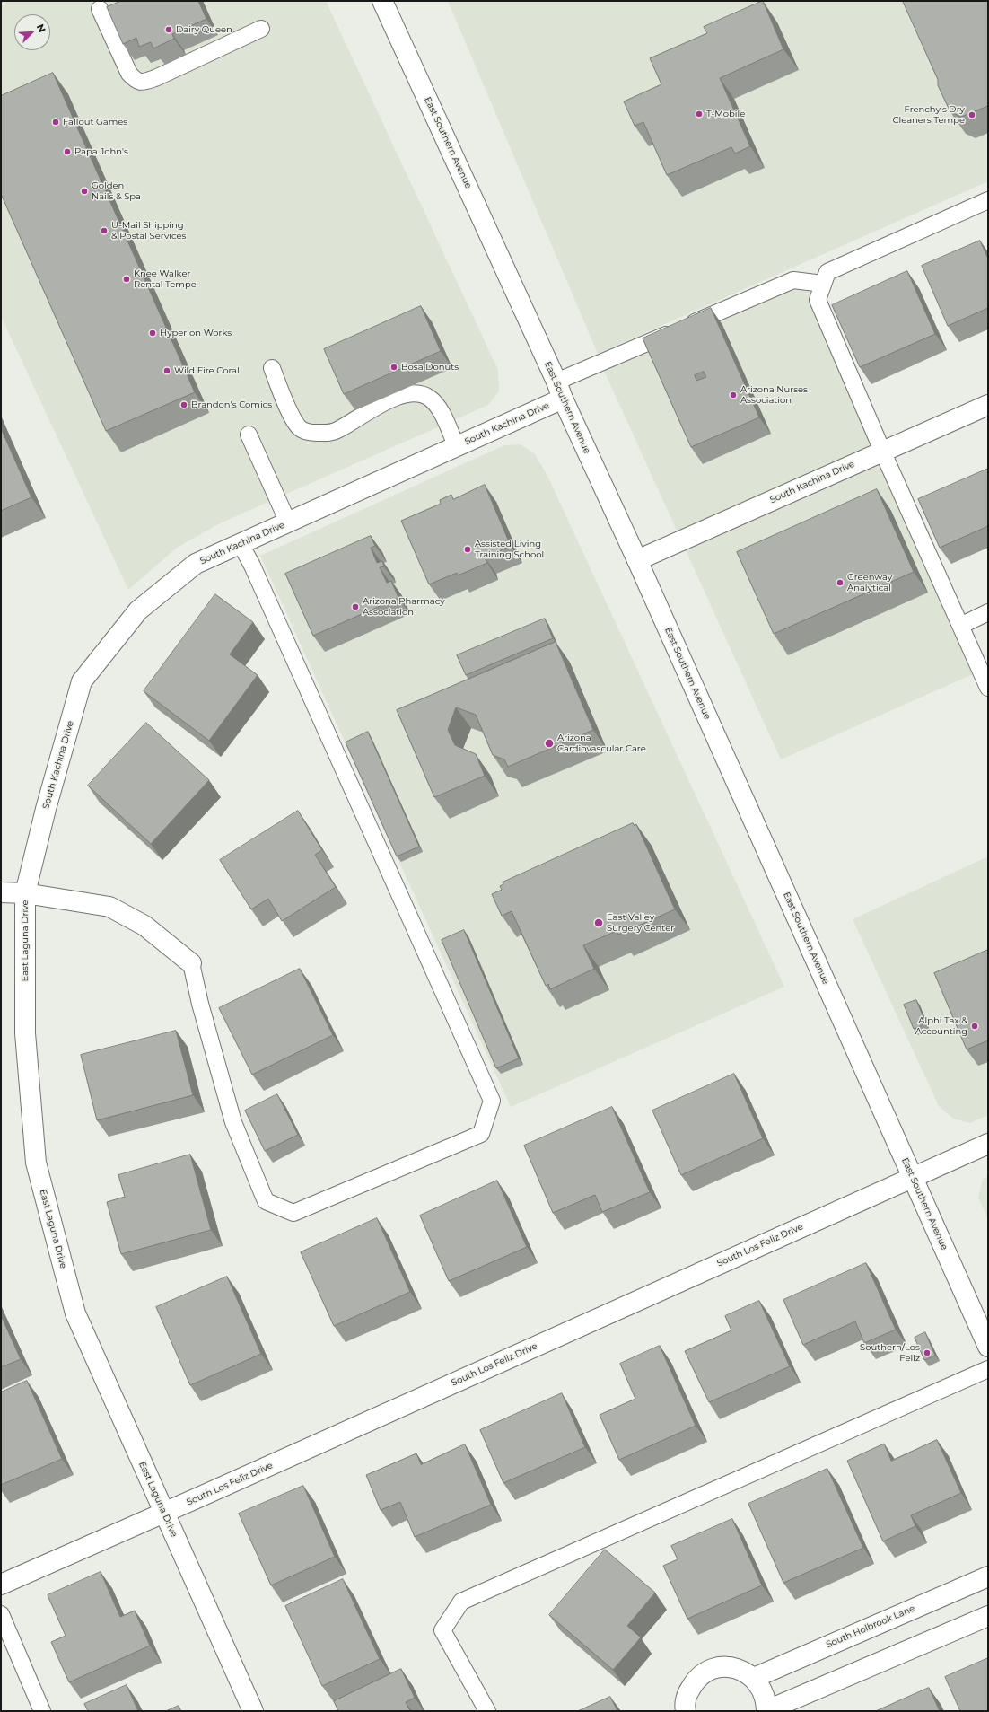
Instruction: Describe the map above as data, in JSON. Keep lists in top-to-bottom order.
{
  "streets": {
    "street": [
      "East Southern Avenue",
      "South Kachina Drive",
      "East Laguna Drive",
      "South Los Feliz Drive",
      "South Holbrook Lane"
    ]
  },
  "crossings": [
    ["East Southern Avenue", "South Kachina Drive"],
    ["East Southern Avenue", "South Los Feliz Drive"],
    ["South Kachina Drive", "East Laguna Drive"],
    ["East Laguna Drive", "South Los Feliz Drive"]
  ],
  "places": [
    "Dairy Queen",
    "T-Mobile",
    "Frenchy's Dry Cleaners Tempe",
    "Fallout Games",
    "Papa John's",
    "Golden Nails & Spa",
    "U-Mail Shipping & Postal Services",
    "Knee Walker Rental Tempe",
    "Hyperion Works",
    "Bosa Donuts",
    "Wild Fire Coral",
    "Arizona Nurses Association",
    "Brandon's Comics",
    "Assisted Living Training School",
    "Greenway Analytical",
    "Arizona Pharmacy Association",
    "Arizona Cardiovascular Care",
    "East Valley Surgery Center",
    "Alphi Tax & Accounting",
    "Southern/Los Feliz"
  ],
  "north": "top right"
}
